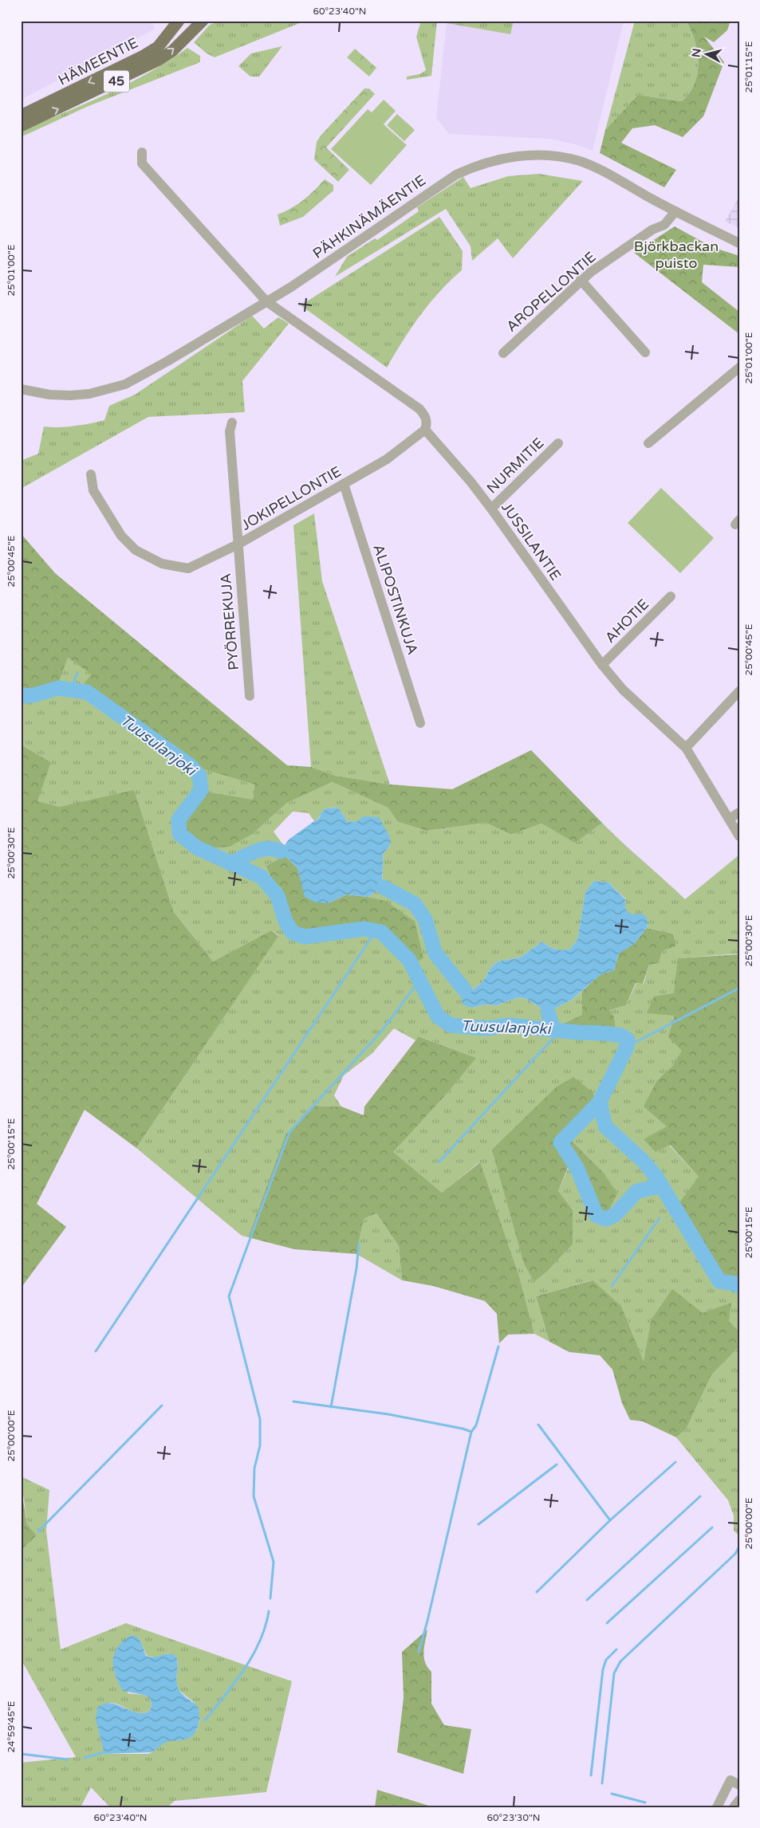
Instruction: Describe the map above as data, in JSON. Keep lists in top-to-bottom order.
{
  "streets": {
    "main road": ["HÄMEENTIE", "45"],
    "street": [
      "PÄHKINÄMÄENTIE",
      "AROPELLONTIE",
      "NURMITIE",
      "JOKIPELLONTIE",
      "JUSSILANTIE",
      "ALIPOSTINKUJA",
      "AHOTIE",
      "PYÖRREKUJA"
    ]
  },
  "crossings": [
    ["PÄHKINÄMÄENTIE", "AROPELLONTIE"],
    ["NURMITIE", "JUSSILANTIE"],
    ["JOKIPELLONTIE", "JUSSILANTIE"],
    ["JOKIPELLONTIE", "ALIPOSTINKUJA"],
    ["JOKIPELLONTIE", "PYÖRREKUJA"],
    ["JUSSILANTIE", "AHOTIE"]
  ],
  "water": ["Tuusulanjoki"],
  "parks": ["Björkbackan puisto"],
  "north": "left",
  "coordinates": [
    "60°23'40\"N",
    "25°01'15\"E",
    "25°01'00\"E",
    "25°00'45\"E",
    "25°00'30\"E",
    "25°00'15\"E",
    "25°00'00\"E",
    "24°59'45\"E",
    "60°23'30\"N"
  ]
}
